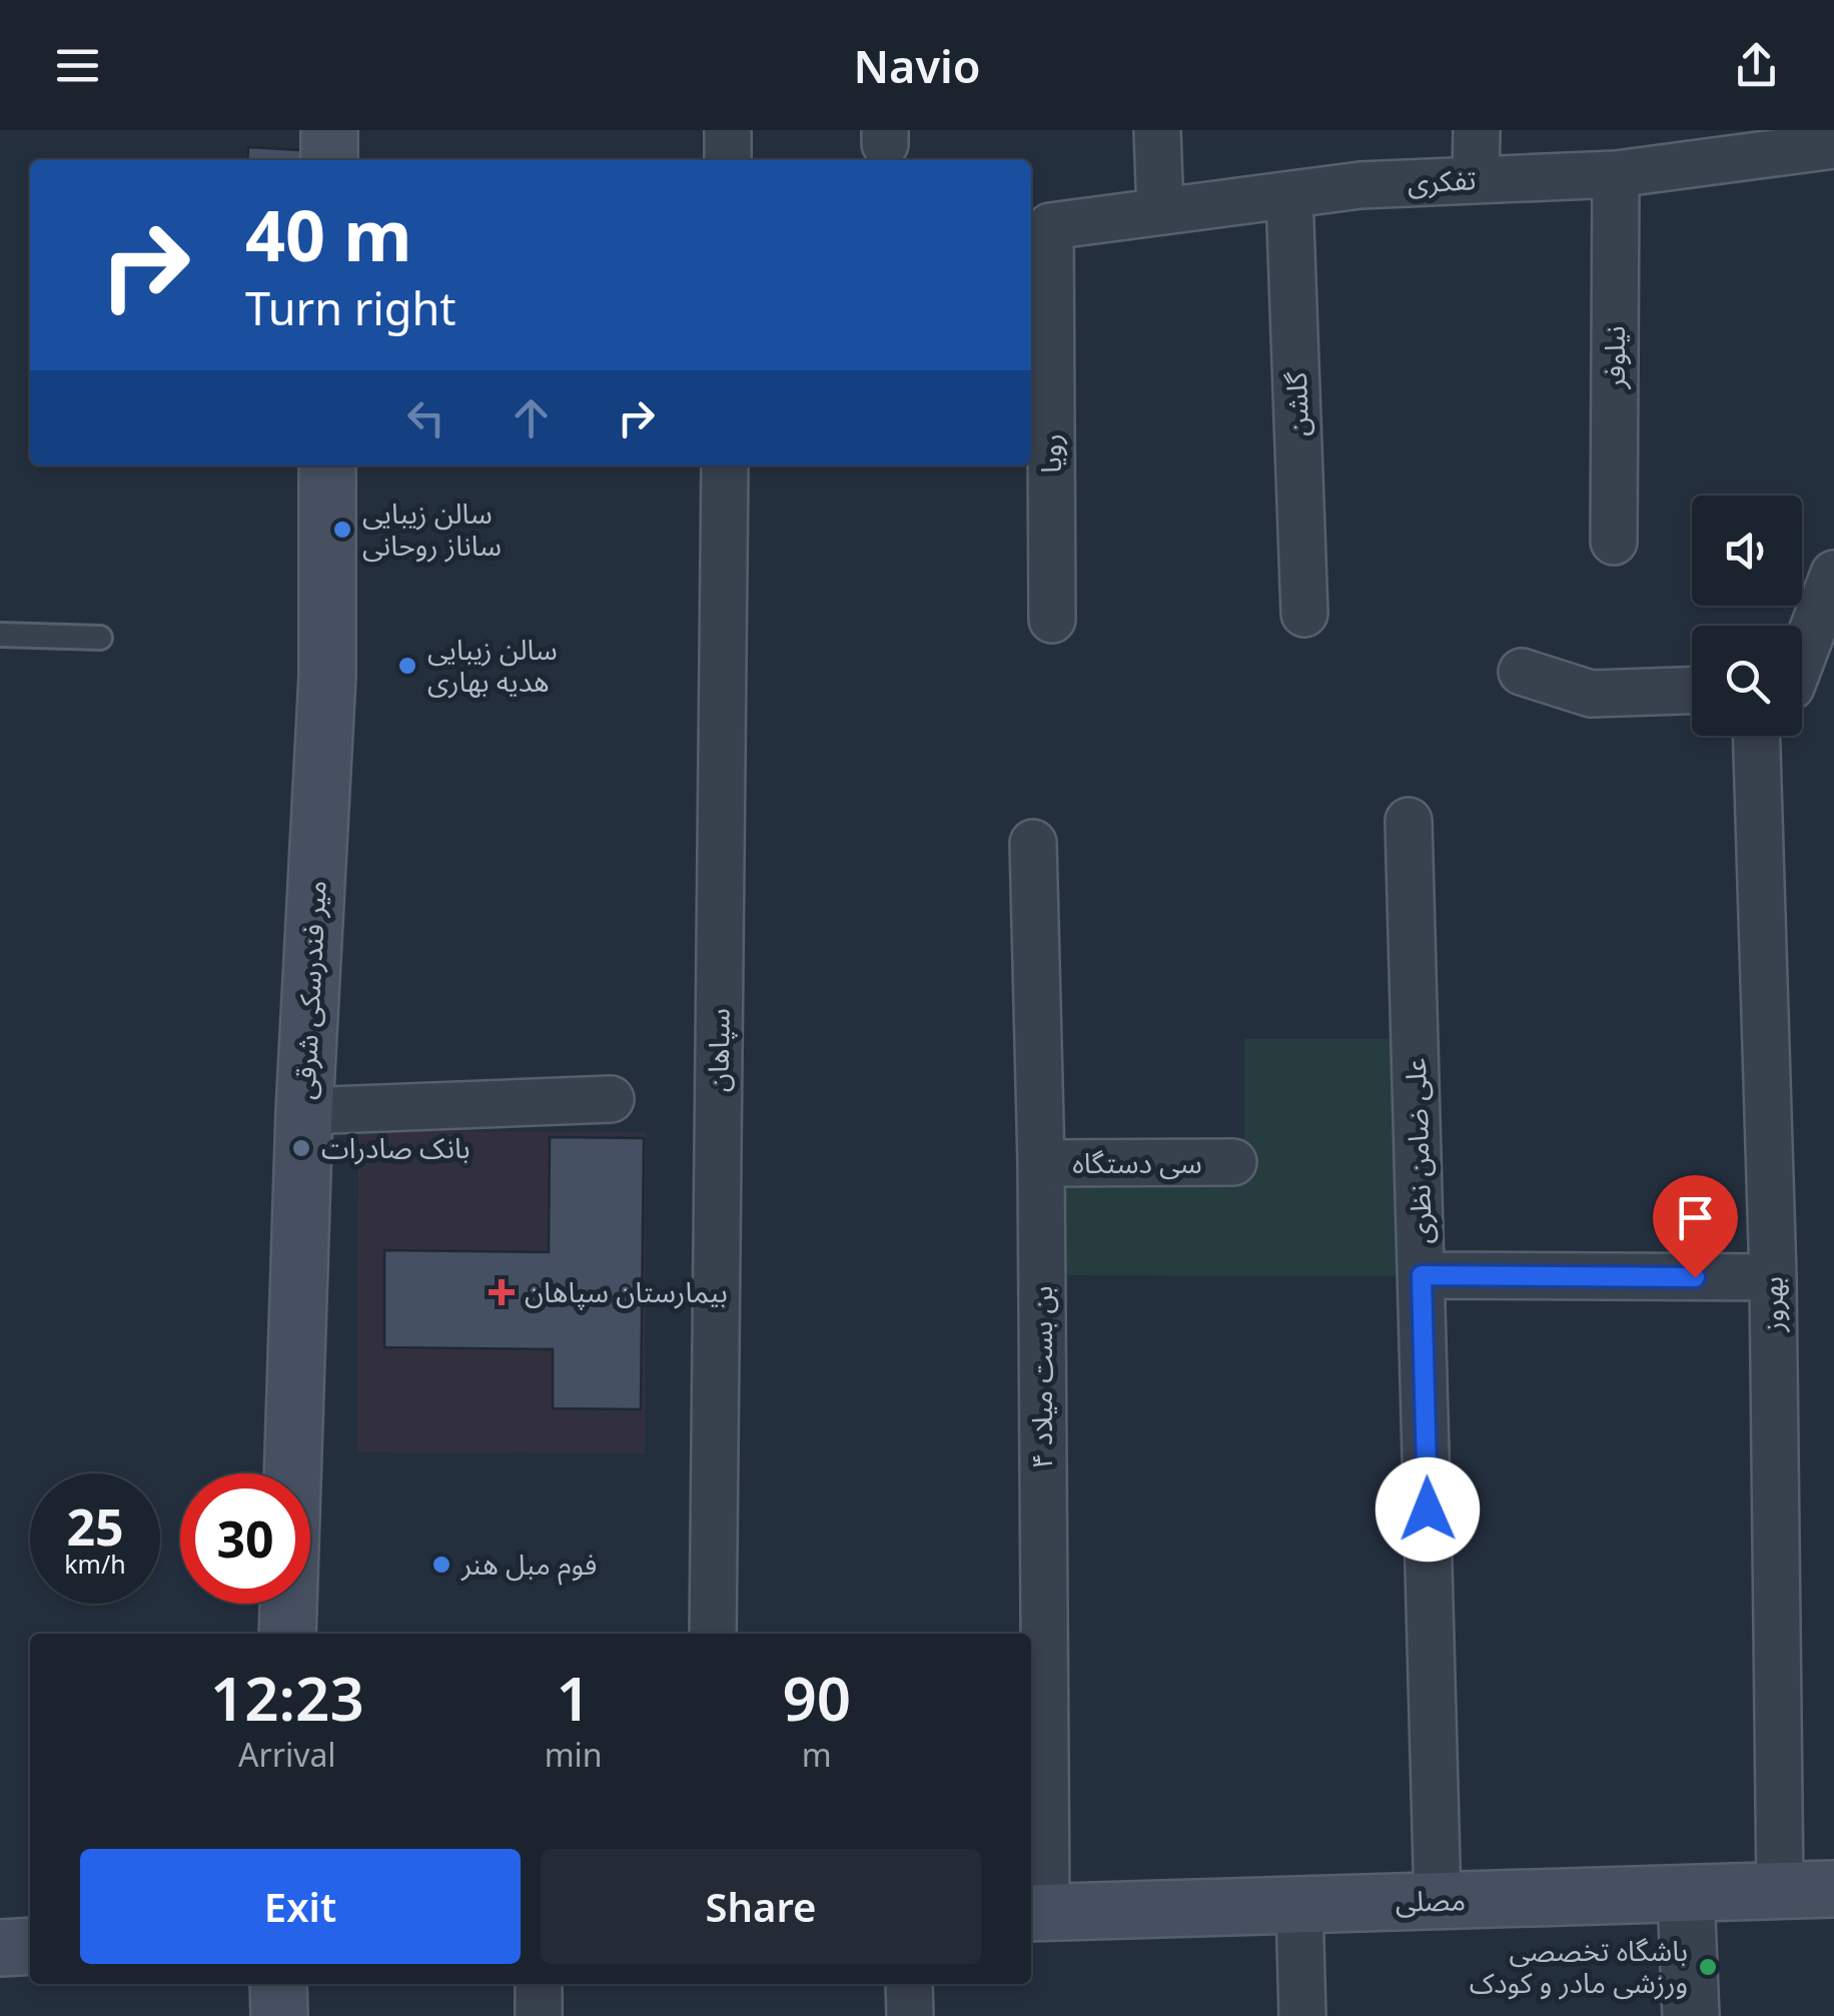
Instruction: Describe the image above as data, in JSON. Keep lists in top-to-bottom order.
{
  "streets": {
    "main road": ["میر فندرسکی شرقی", "مصلی"],
    "street": [
      "تفکری",
      "نیلوفر",
      "گلشن",
      "رویا",
      "سپاهان",
      "علی ضامن نظری",
      "سی دستگاه",
      "بهروز",
      "بن بست میلاد ۴"
    ]
  },
  "crossings": [
    ["تفکری", "نیلوفر"],
    ["تفکری", "گلشن"],
    ["تفکری", "رویا"],
    ["علی ضامن نظری", "مصلی"],
    ["سی دستگاه", "بن بست میلاد ۴"],
    ["بهروز", "مصلی"],
    ["بن بست میلاد ۴", "مصلی"]
  ],
  "places": {
    "other": [
      "سالن زیبایی ساناز روحانی",
      "سالن زیبایی هدیه بهاری",
      "بانک صادرات",
      "فوم مبل هنر",
      "باشگاه تخصصی ورزشی مادر و کودک"
    ],
    "health": ["بیمارستان سپاهان"]
  },
  "page": {
    "header": "Navio",
    "turn": ["40 m", "Turn right"],
    "speed": "25 km/h",
    "limit": "30",
    "eta": [
      "12:23",
      "Arrival",
      "1",
      "min",
      "90",
      "m"
    ],
    "buttons": ["Exit", "Share"]
  }
}
